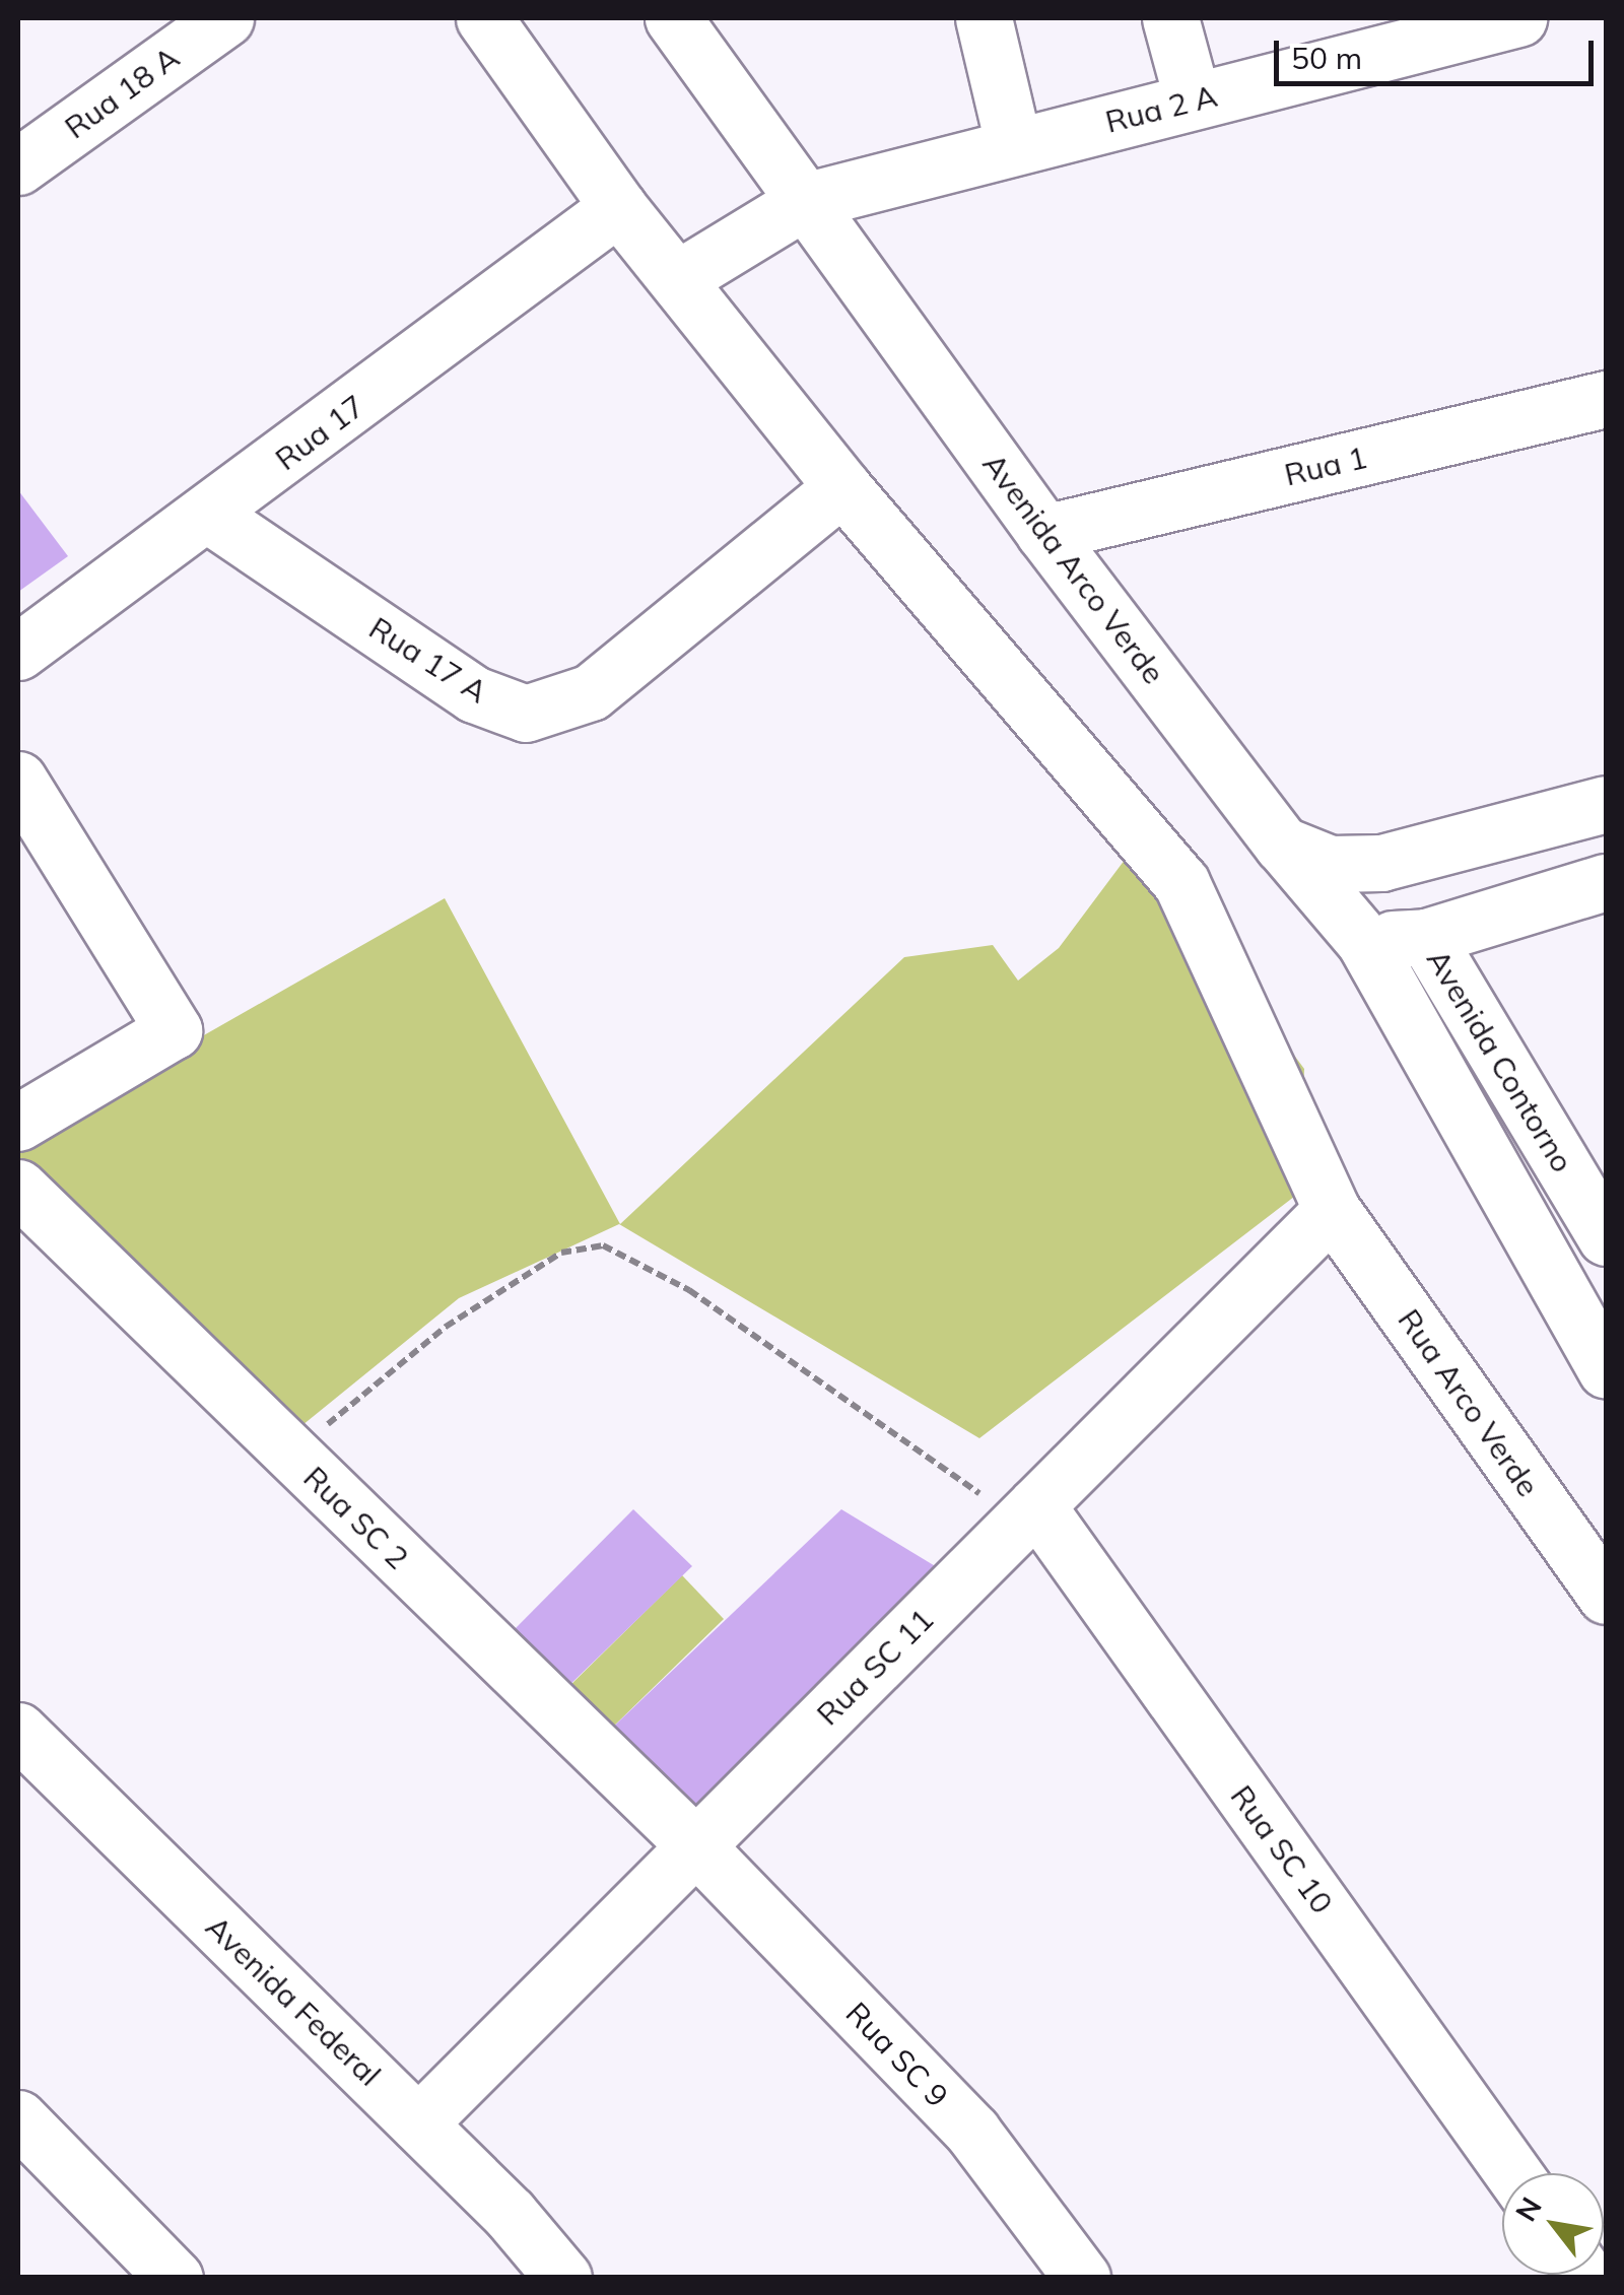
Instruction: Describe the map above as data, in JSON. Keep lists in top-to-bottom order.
{
  "streets": {
    "street": [
      "Rua 18 A",
      "Rua 2 A",
      "Rua 17",
      "Rua 1",
      "Avenida Arco Verde",
      "Rua 17 A",
      "Avenida Contorno",
      "Rua Arco Verde",
      "Rua SC 2",
      "Rua SC 11",
      "Rua SC 10",
      "Avenida Federal",
      "Rua SC 9"
    ]
  },
  "crossings": [
    ["Rua 2 A", "Avenida Arco Verde"],
    ["Rua 17", "Rua 17 A"],
    ["Rua 1", "Avenida Arco Verde"],
    ["Avenida Arco Verde", "Avenida Contorno"],
    ["Rua 17 A", "Rua Arco Verde"],
    ["Rua Arco Verde", "Rua SC 11"],
    ["Rua SC 2", "Rua SC 11"],
    ["Rua SC 2", "Rua SC 9"],
    ["Rua SC 11", "Rua SC 10"],
    ["Rua SC 11", "Avenida Federal"],
    ["Rua SC 11", "Rua SC 9"]
  ],
  "scale_bar": "50 m",
  "north": "top left"
}
